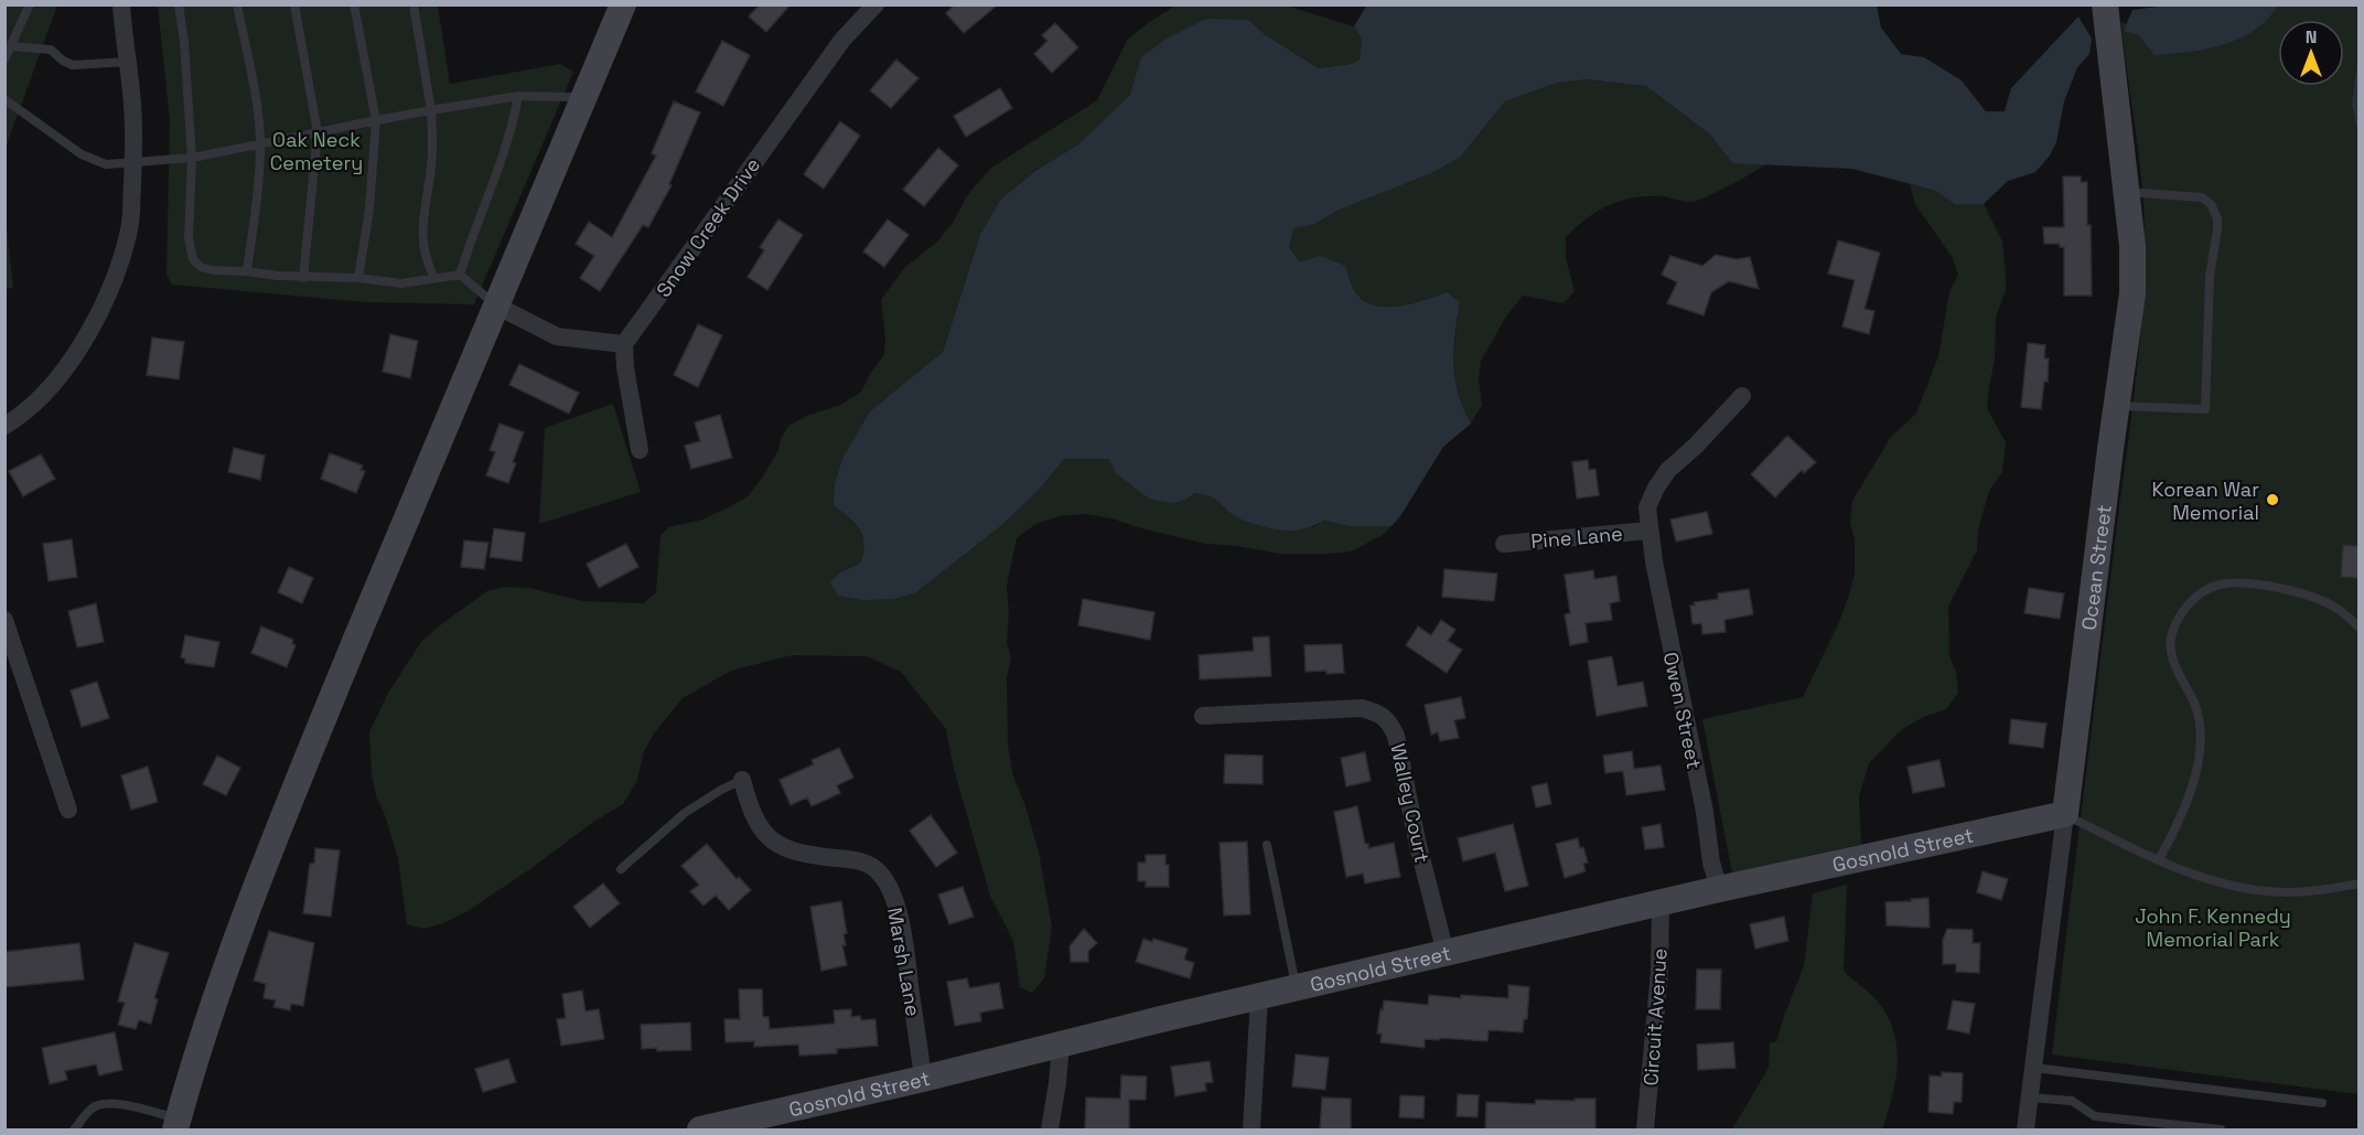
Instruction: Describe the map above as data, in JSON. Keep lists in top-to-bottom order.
{
  "streets": {
    "main road": ["Ocean Street", "Gosnold Street"],
    "street": [
      "Snow Creek Drive",
      "Pine Lane",
      "Owen Street",
      "Walley Court",
      "Marsh Lane",
      "Circuit Avenue"
    ]
  },
  "crossings": [
    ["Pine Lane", "Owen Street"],
    ["Ocean Street", "Gosnold Street"],
    ["Owen Street", "Gosnold Street"],
    ["Walley Court", "Gosnold Street"],
    ["Gosnold Street", "Marsh Lane"],
    ["Gosnold Street", "Circuit Avenue"]
  ],
  "parks": ["Oak Neck Cemetery", "John F. Kennedy Memorial Park"],
  "places": ["Korean War Memorial"],
  "north": "top"
}
